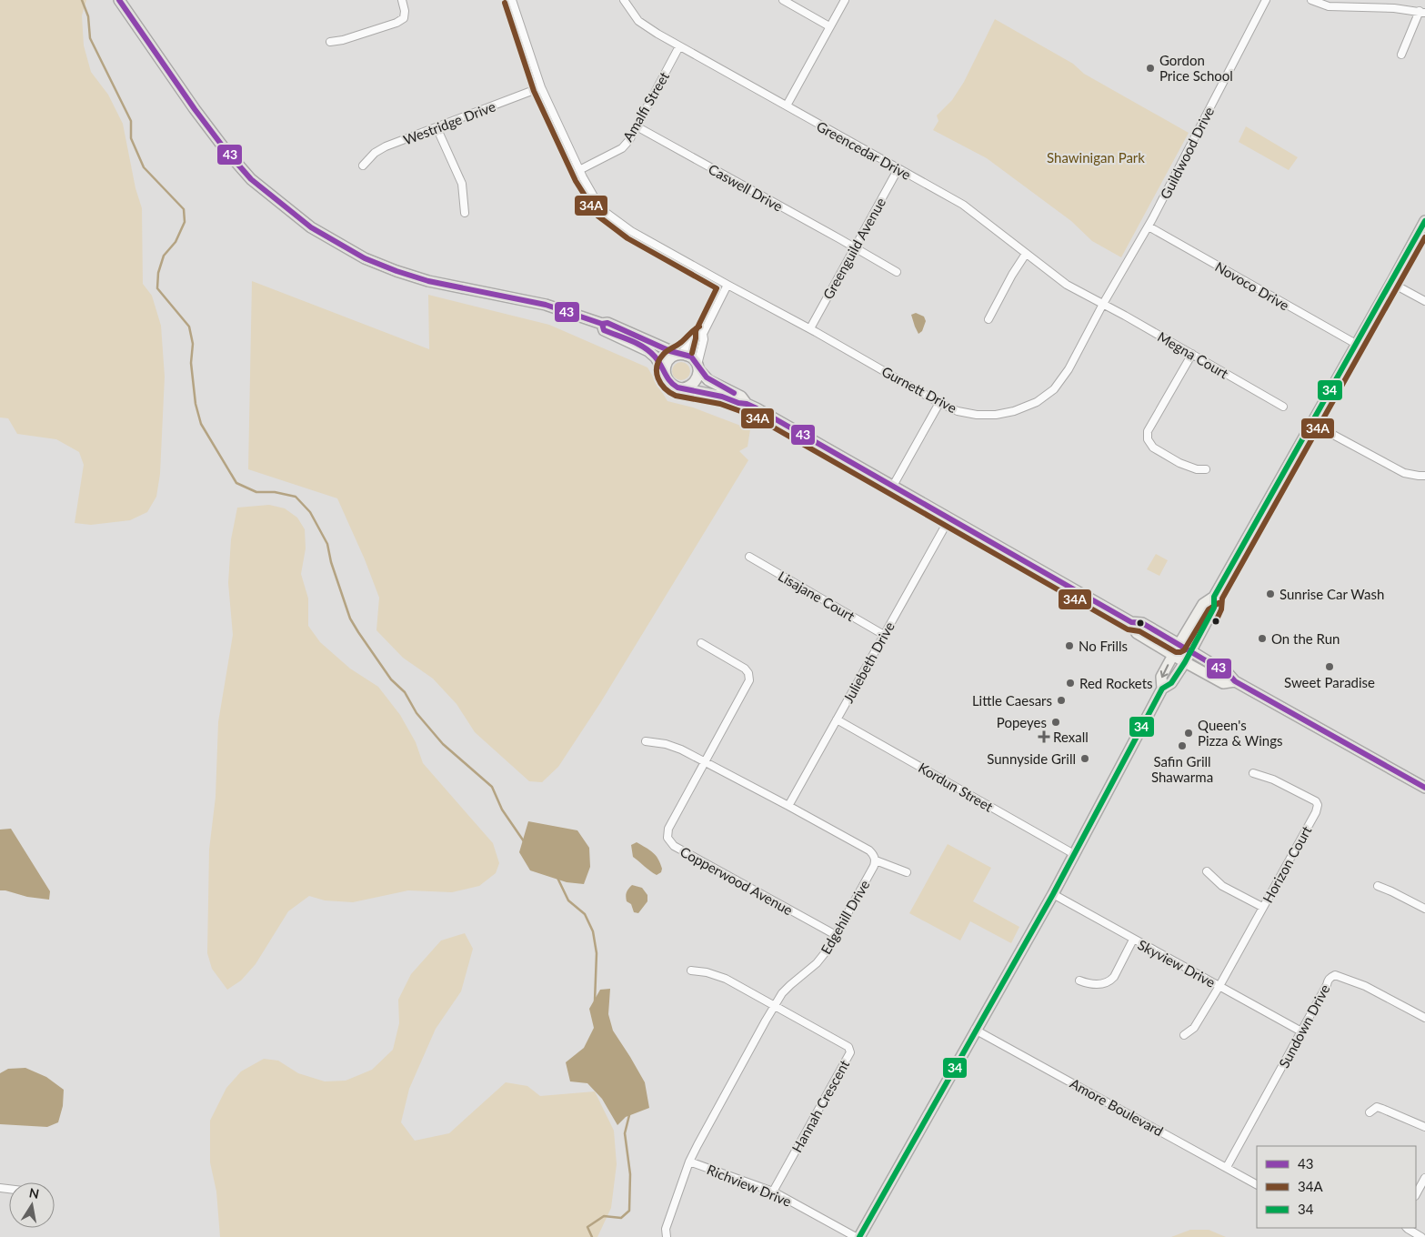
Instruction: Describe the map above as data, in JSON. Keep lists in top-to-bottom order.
{
  "streets": {
    "street": [
      "Amalfi Street",
      "Westridge Drive",
      "Greencedar Drive",
      "Guildwood Drive",
      "Caswell Drive",
      "Greenguild Avenue",
      "Novoco Drive",
      "Megna Court",
      "Gurnett Drive",
      "Lisajane Court",
      "Juliebeth Drive",
      "Kordun Street",
      "Horizon Court",
      "Copperwood Avenue",
      "Edgehill Drive",
      "Skyview Drive",
      "Sundown Drive",
      "Hannah Crescent",
      "Amore Boulevard",
      "Richview Drive"
    ]
  },
  "crossings": [
    ["Amalfi Street", "Greencedar Drive"],
    ["Amalfi Street", "Caswell Drive"],
    ["Amalfi Street", "Gurnett Drive"],
    ["Westridge Drive", "Gurnett Drive"],
    ["Greencedar Drive", "Guildwood Drive"],
    ["Greencedar Drive", "Greenguild Avenue"],
    ["Greencedar Drive", "Megna Court"],
    ["Greencedar Drive", "Gurnett Drive"],
    ["Guildwood Drive", "Novoco Drive"],
    ["Guildwood Drive", "Megna Court"],
    ["Guildwood Drive", "Gurnett Drive"],
    ["Caswell Drive", "Greenguild Avenue"],
    ["Greenguild Avenue", "Gurnett Drive"],
    ["Megna Court", "Gurnett Drive"],
    ["Lisajane Court", "Juliebeth Drive"],
    ["Juliebeth Drive", "Kordun Street"],
    ["Horizon Court", "Skyview Drive"],
    ["Copperwood Avenue", "Edgehill Drive"],
    ["Edgehill Drive", "Hannah Crescent"],
    ["Edgehill Drive", "Richview Drive"],
    ["Skyview Drive", "Sundown Drive"],
    ["Sundown Drive", "Amore Boulevard"],
    ["Hannah Crescent", "Richview Drive"]
  ],
  "parks": ["Shawinigan Park"],
  "places": {
    "other": [
      "Gordon Price School",
      "Sunrise Car Wash",
      "On the Run",
      "No Frills",
      "Sweet Paradise",
      "Red Rockets",
      "Little Caesars",
      "Popeyes",
      "Queen's Pizza & Wings",
      "Safin Grill Shawarma",
      "Sunnyside Grill"
    ],
    "health": ["Rexall"]
  },
  "lines": ["transit line 43", "transit line 34A", "transit line 34"],
  "legend": ["43", "34A", "34"],
  "north": "top"
}
